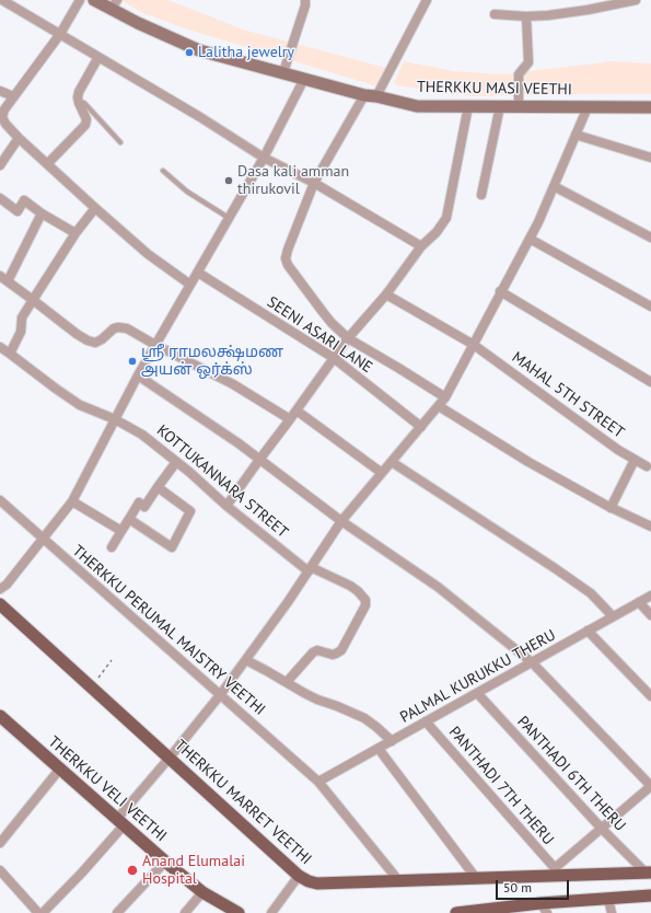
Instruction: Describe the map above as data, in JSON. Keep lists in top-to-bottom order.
{
  "streets": {
    "main road": ["THERKKU MASI VEETHI", "THERKKU VELI VEETHI", "THERKKU MARRET VEETHI"],
    "street": [
      "SEENI ASARI LANE",
      "MAHAL 5TH STREET",
      "KOTTUKANNARA STREET",
      "THERKKU PERUMAL MAISTRY VEETHI",
      "PALMAL KURUKKU THERU",
      "PANTHADI 6TH THERU",
      "PANTHADI 7TH THERU"
    ]
  },
  "crossings": [
    ["THERKKU PERUMAL MAISTRY VEETHI", "PALMAL KURUKKU THERU"],
    ["THERKKU PERUMAL MAISTRY VEETHI", "THERKKU MARRET VEETHI"],
    ["PALMAL KURUKKU THERU", "PANTHADI 6TH THERU"],
    ["PALMAL KURUKKU THERU", "PANTHADI 7TH THERU"],
    ["PANTHADI 6TH THERU", "THERKKU MARRET VEETHI"],
    ["PANTHADI 7TH THERU", "THERKKU MARRET VEETHI"]
  ],
  "places": [
    "Lalitha jewelry",
    "Dasa kali amman thirukovil",
    "ஶ்ரீ ராமலக்ஷ்மண அயன் ஒர்க்ஸ்",
    "Anand Elumalai Hospital"
  ],
  "scale_bar": "50 m"
}
